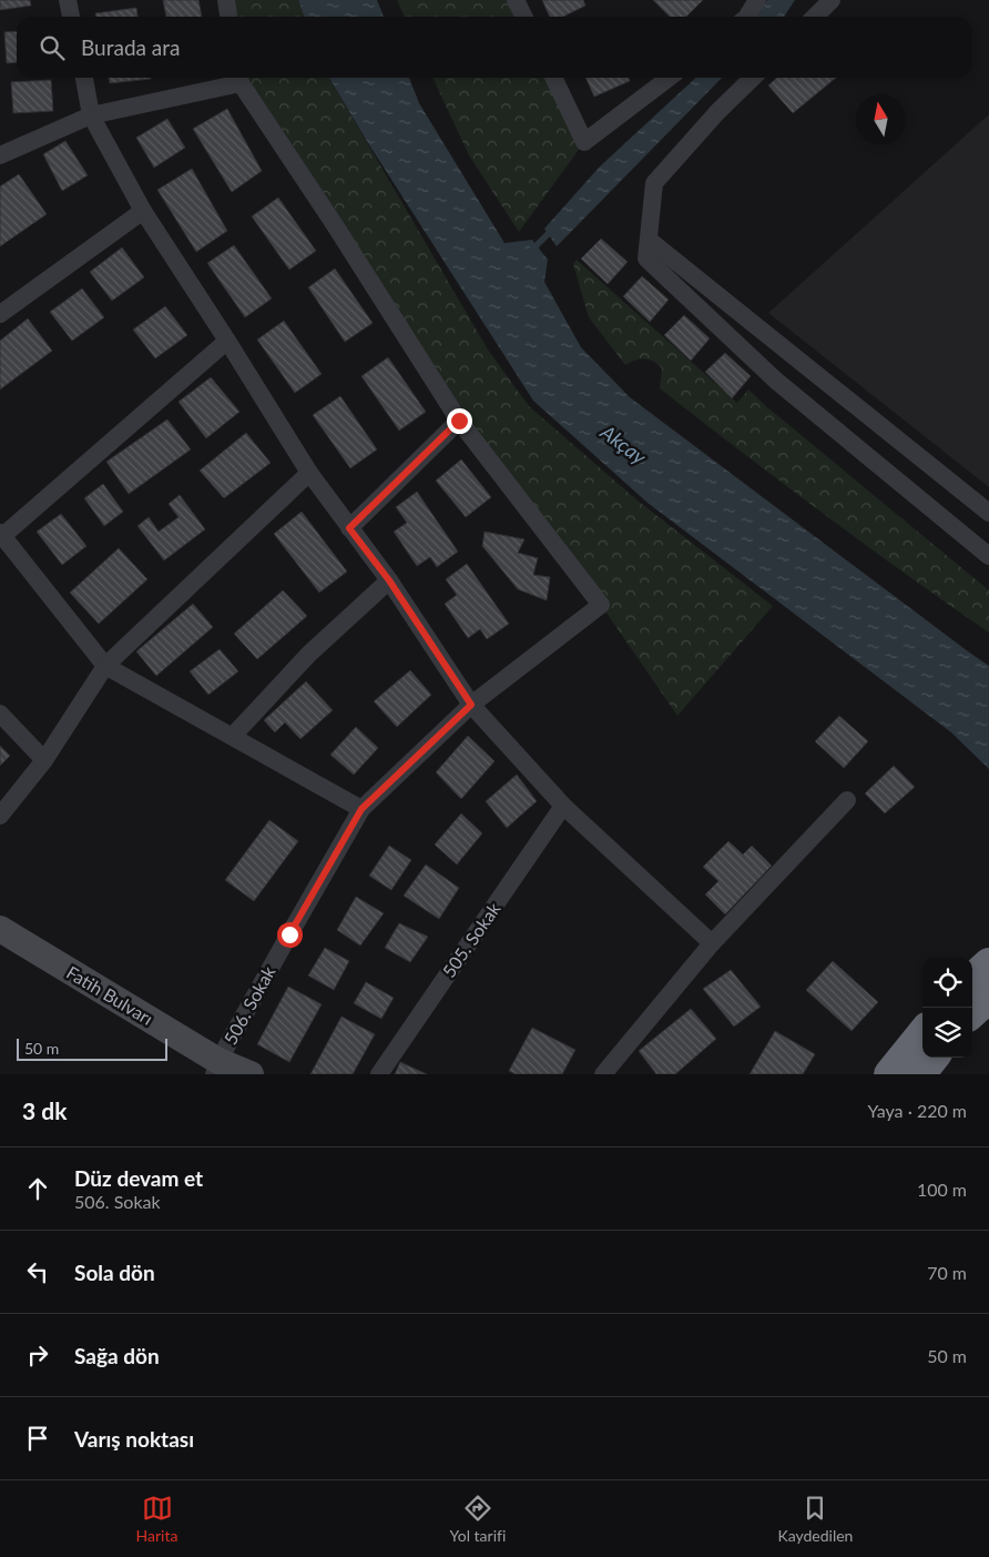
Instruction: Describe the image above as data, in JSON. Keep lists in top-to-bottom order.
{
  "streets": {
    "street": ["505. Sokak", "Fatih Bulvarı", "506. Sokak"]
  },
  "crossings": [
    ["Fatih Bulvarı", "506. Sokak"]
  ],
  "water": ["Akçay"],
  "scale_bar": "50 m",
  "north": "top",
  "page": {
    "search": "Burada ara",
    "scale": "50 m",
    "heading": ["3 dk", "Yaya · 220 m"],
    "list": [
      ["Düz devam et", "506. Sokak", "100 m"],
      ["Sola dön", "70 m"],
      ["Sağa dön", "50 m"],
      "Varış noktası"
    ],
    "nav": ["Harita", "Yol tarifi", "Kaydedilen"]
  }
}
